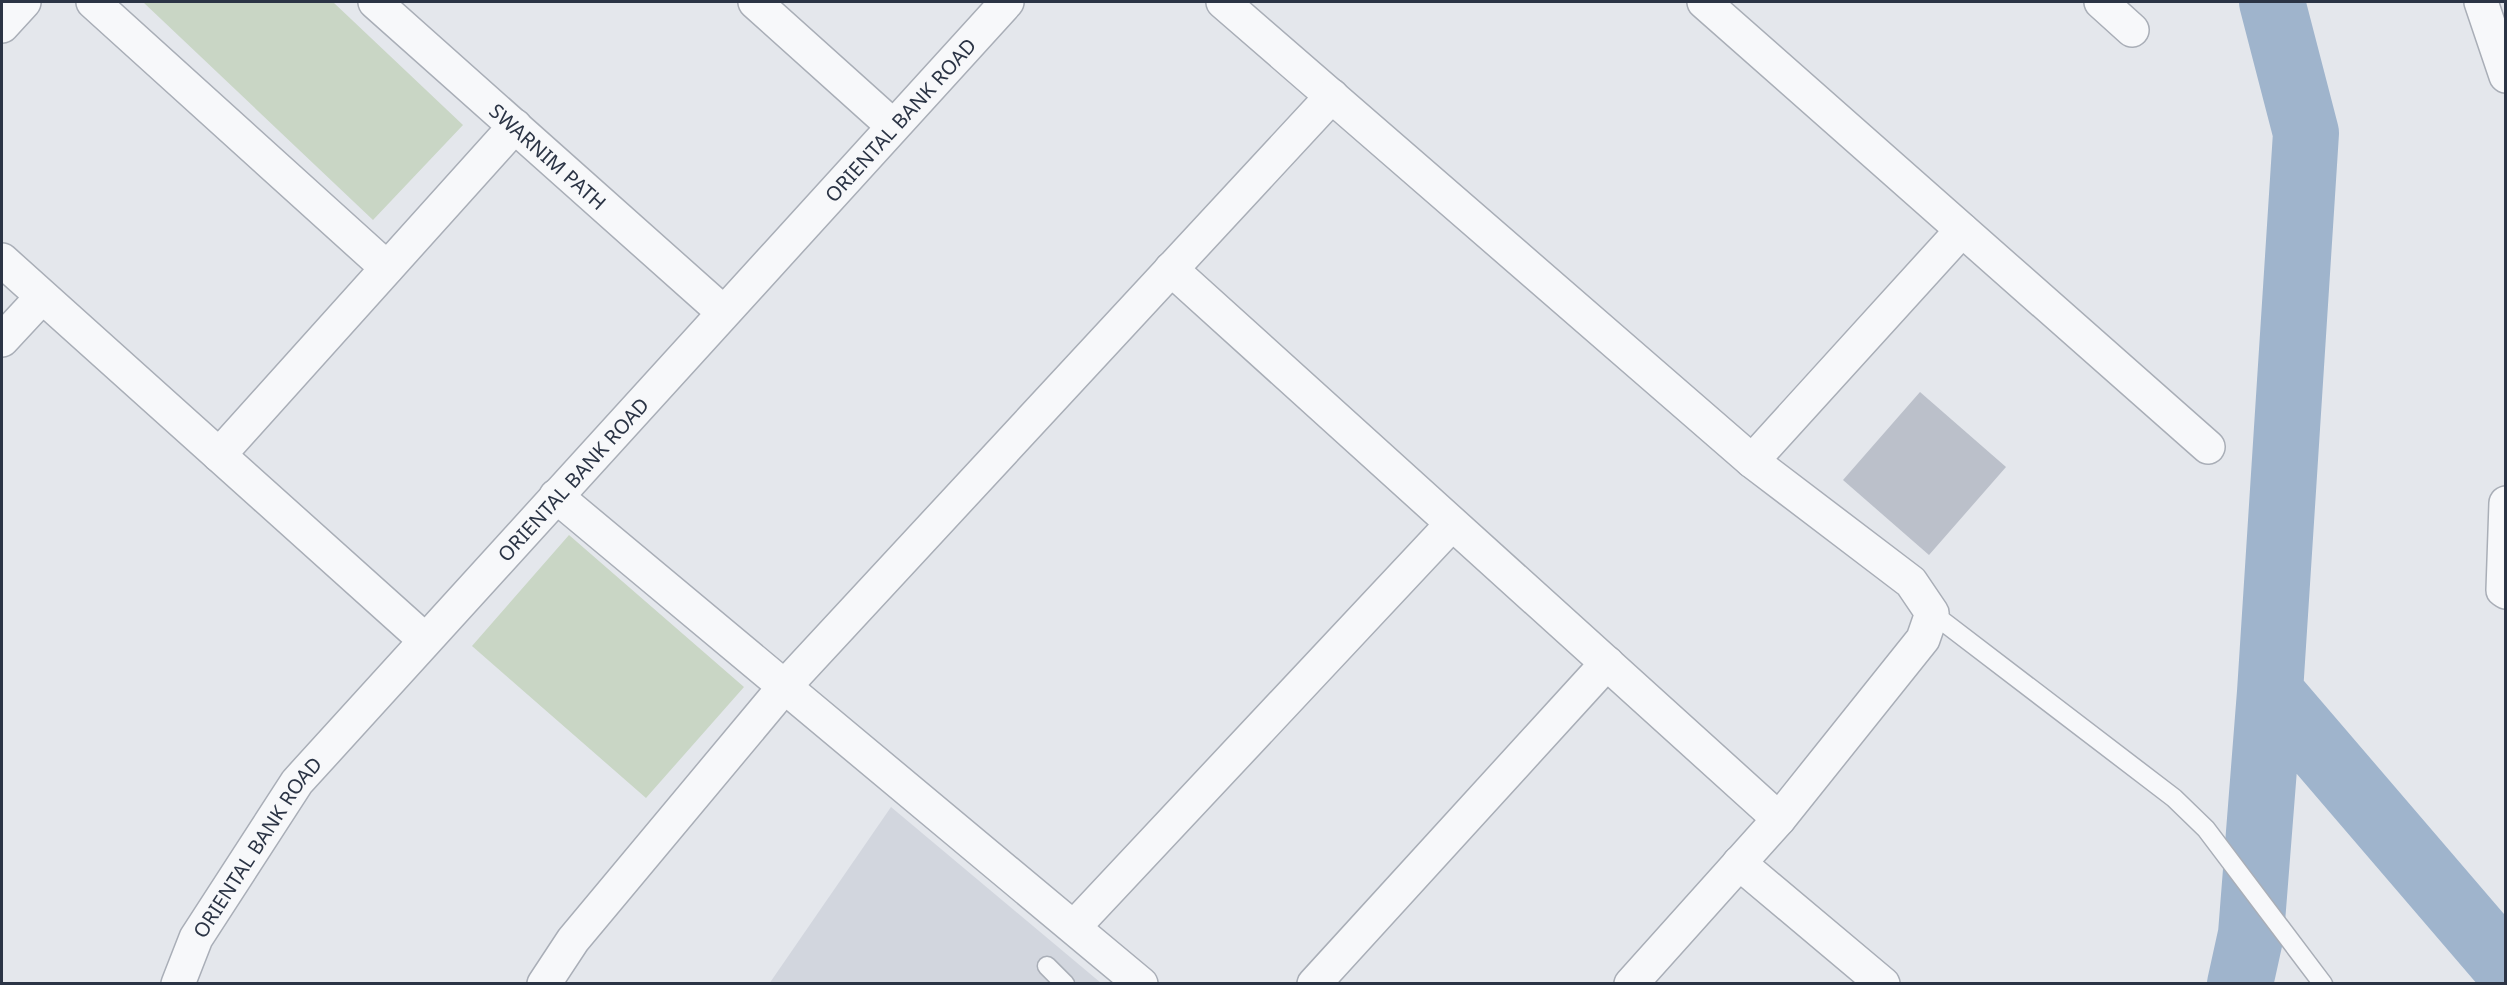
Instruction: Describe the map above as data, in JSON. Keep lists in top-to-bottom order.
{
  "streets": {
    "street": ["ORIENTAL BANK ROAD", "SWARNIM PATH"]
  },
  "crossings": [
    ["ORIENTAL BANK ROAD", "SWARNIM PATH"]
  ]
}
